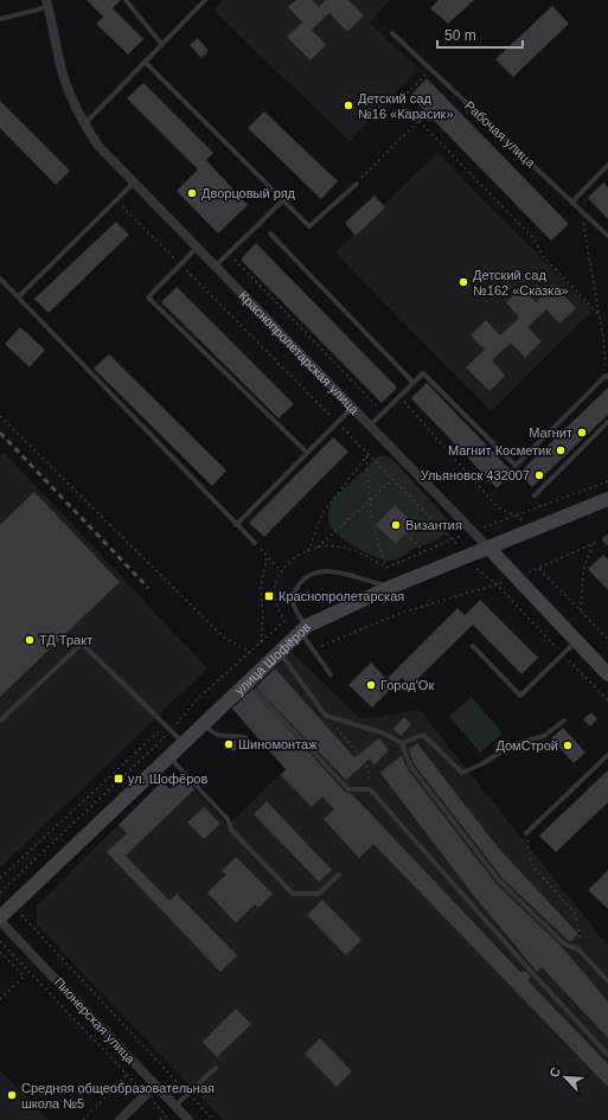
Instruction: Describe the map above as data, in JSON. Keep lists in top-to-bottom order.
{
  "streets": {
    "street": ["Краснопролетарская улица", "улица Шофёров", "Пионерская улица"],
    "lane": ["Рабочая улица"]
  },
  "crossings": [
    ["Краснопролетарская улица", "улица Шофёров"]
  ],
  "places": {
    "other": [
      "Детский сад №16 «Карасик»",
      "Дворцовый ряд",
      "Детский сад №162 «Сказка»",
      "Магнит",
      "Магнит Косметик",
      "Ульяновск 432007",
      "Византия",
      "ТД Тракт",
      "Город'Ок",
      "Шиномонтаж",
      "ДомСтрой",
      "Средняя общеобразовательная школа №5"
    ],
    "transit": ["Краснопролетарская", "ул. Шофёров"]
  },
  "scale_bar": "50 m",
  "north": "top left"
}
